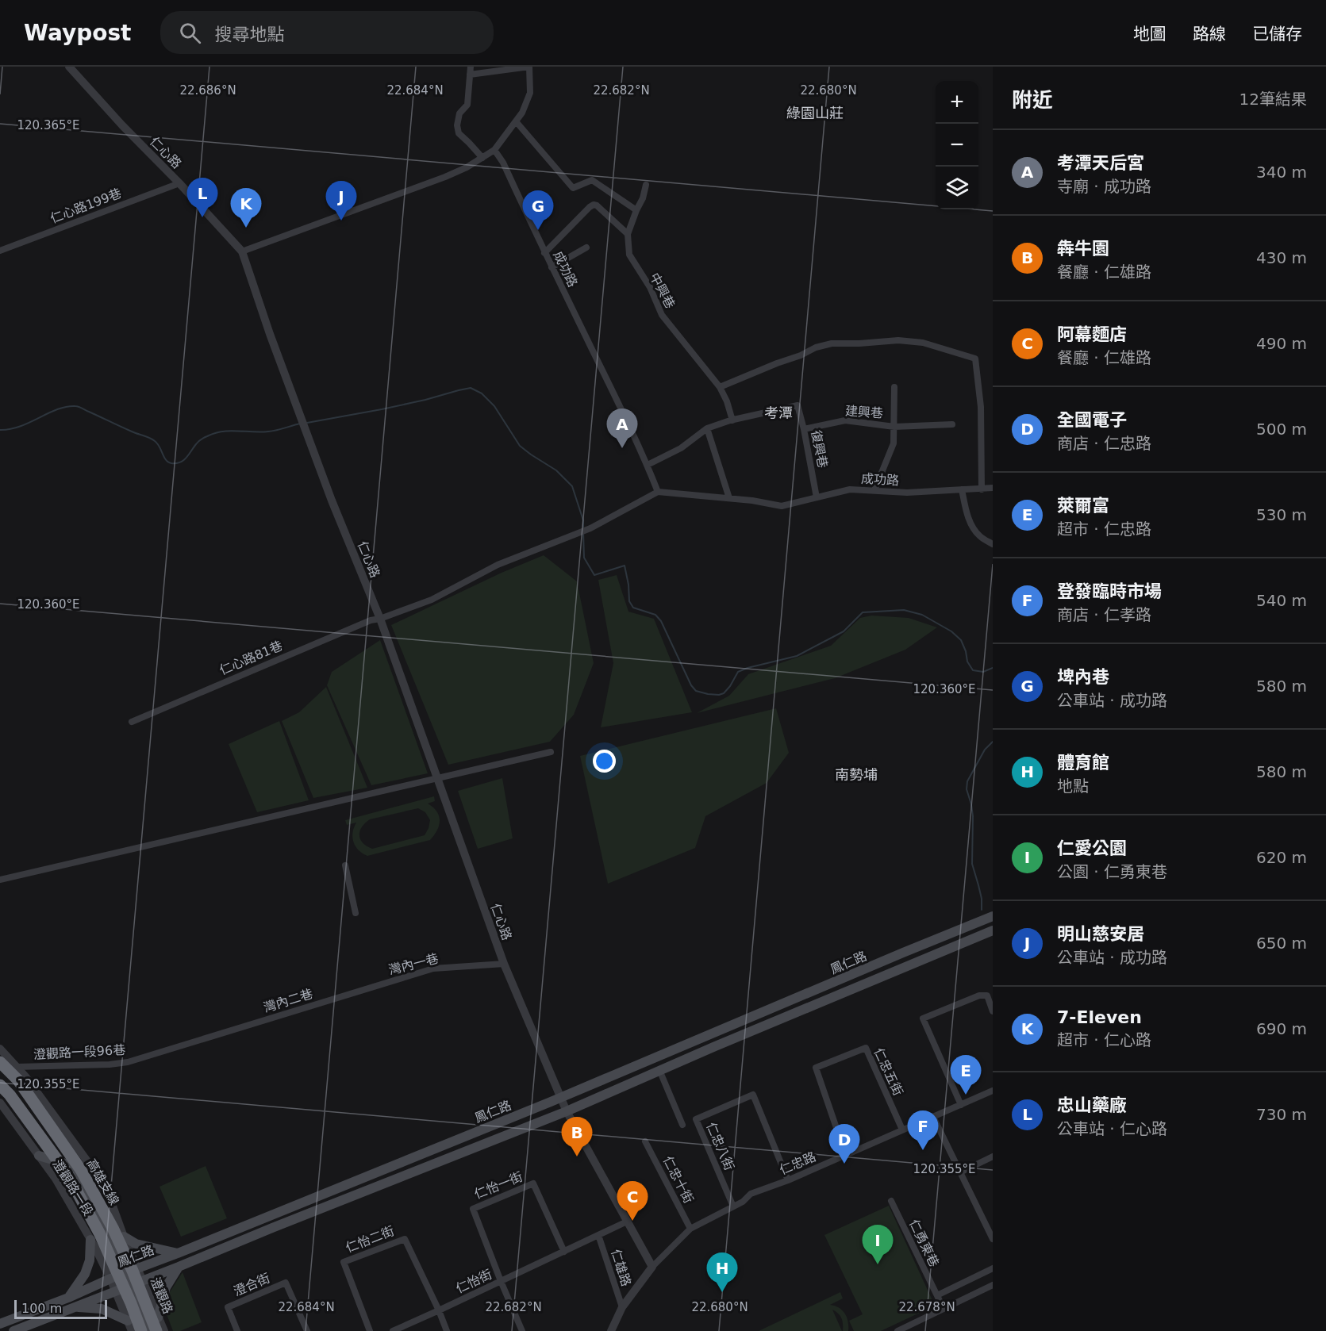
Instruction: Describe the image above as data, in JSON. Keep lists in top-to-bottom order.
{
  "streets": {
    "highway": ["高雄支線"],
    "main road": ["鳳仁路"],
    "street": [
      "仁心路",
      "仁心路199巷",
      "成功路",
      "中興巷",
      "建興巷",
      "復興巷",
      "仁心路81巷",
      "灣內一巷",
      "灣內二巷",
      "澄觀路一段96巷",
      "仁忠五街",
      "仁忠八街",
      "仁忠路",
      "仁忠十街",
      "仁怡一街",
      "澄觀路一段",
      "仁怡二街",
      "仁勇東巷",
      "仁雄路",
      "仁怡街",
      "澄合街",
      "澄觀路"
    ]
  },
  "crossings": [
    ["仁心路", "仁心路199巷"],
    ["仁心路", "仁心路81巷"],
    ["仁心路", "鳳仁路"],
    ["仁心路", "灣內一巷"],
    ["仁心路", "仁雄路"],
    ["成功路", "建興巷"],
    ["成功路", "復興巷"],
    ["中興巷", "復興巷"],
    ["建興巷", "復興巷"],
    ["鳳仁路", "澄觀路一段"],
    ["鳳仁路", "仁雄路"],
    ["鳳仁路", "澄觀路"],
    ["灣內一巷", "灣內二巷"],
    ["灣內二巷", "澄觀路一段96巷"],
    ["澄觀路一段96巷", "澄觀路一段"],
    ["仁忠五街", "仁忠路"],
    ["仁忠八街", "仁忠路"],
    ["仁忠路", "仁忠十街"],
    ["仁忠路", "仁雄路"],
    ["仁怡一街", "仁怡街"],
    ["澄觀路一段", "澄觀路"],
    ["仁怡二街", "仁怡街"],
    ["仁雄路", "仁怡街"]
  ],
  "districts": ["綠園山莊", "考潭", "南勢埔"],
  "scale_bar": "100 m",
  "page": {
    "header": "Waypost",
    "search": "搜尋地點",
    "nav": ["地圖", "路線", "已儲存"],
    "heading": ["附近", "12筆結果"],
    "map_buttons": ["+", "−"],
    "list": [
      {
        "mark": "A",
        "name": "考潭天后宮",
        "note": "寺廟 · 成功路",
        "value": "340 m"
      },
      {
        "mark": "B",
        "name": "犇牛園",
        "note": "餐廳 · 仁雄路",
        "value": "430 m"
      },
      {
        "mark": "C",
        "name": "阿幕麵店",
        "note": "餐廳 · 仁雄路",
        "value": "490 m"
      },
      {
        "mark": "D",
        "name": "全國電子",
        "note": "商店 · 仁忠路",
        "value": "500 m"
      },
      {
        "mark": "E",
        "name": "萊爾富",
        "note": "超市 · 仁忠路",
        "value": "530 m"
      },
      {
        "mark": "F",
        "name": "登發臨時市場",
        "note": "商店 · 仁孝路",
        "value": "540 m"
      },
      {
        "mark": "G",
        "name": "埤內巷",
        "note": "公車站 · 成功路",
        "value": "580 m"
      },
      {
        "mark": "H",
        "name": "體育館",
        "note": "地點",
        "value": "580 m"
      },
      {
        "mark": "I",
        "name": "仁愛公園",
        "note": "公園 · 仁勇東巷",
        "value": "620 m"
      },
      {
        "mark": "J",
        "name": "明山慈安居",
        "note": "公車站 · 成功路",
        "value": "650 m"
      },
      {
        "mark": "K",
        "name": "7-Eleven",
        "note": "超市 · 仁心路",
        "value": "690 m"
      },
      {
        "mark": "L",
        "name": "忠山藥廠",
        "note": "公車站 · 仁心路",
        "value": "730 m"
      }
    ],
    "pins": [
      "L",
      "J",
      "K",
      "G",
      "A",
      "E",
      "F",
      "B",
      "D",
      "C",
      "I",
      "H"
    ],
    "scale": "100 m"
  },
  "coordinates": [
    "22.686°N",
    "22.684°N",
    "22.682°N",
    "22.680°N",
    "120.365°E",
    "120.360°E",
    "120.355°E",
    "22.678°N"
  ]
}
